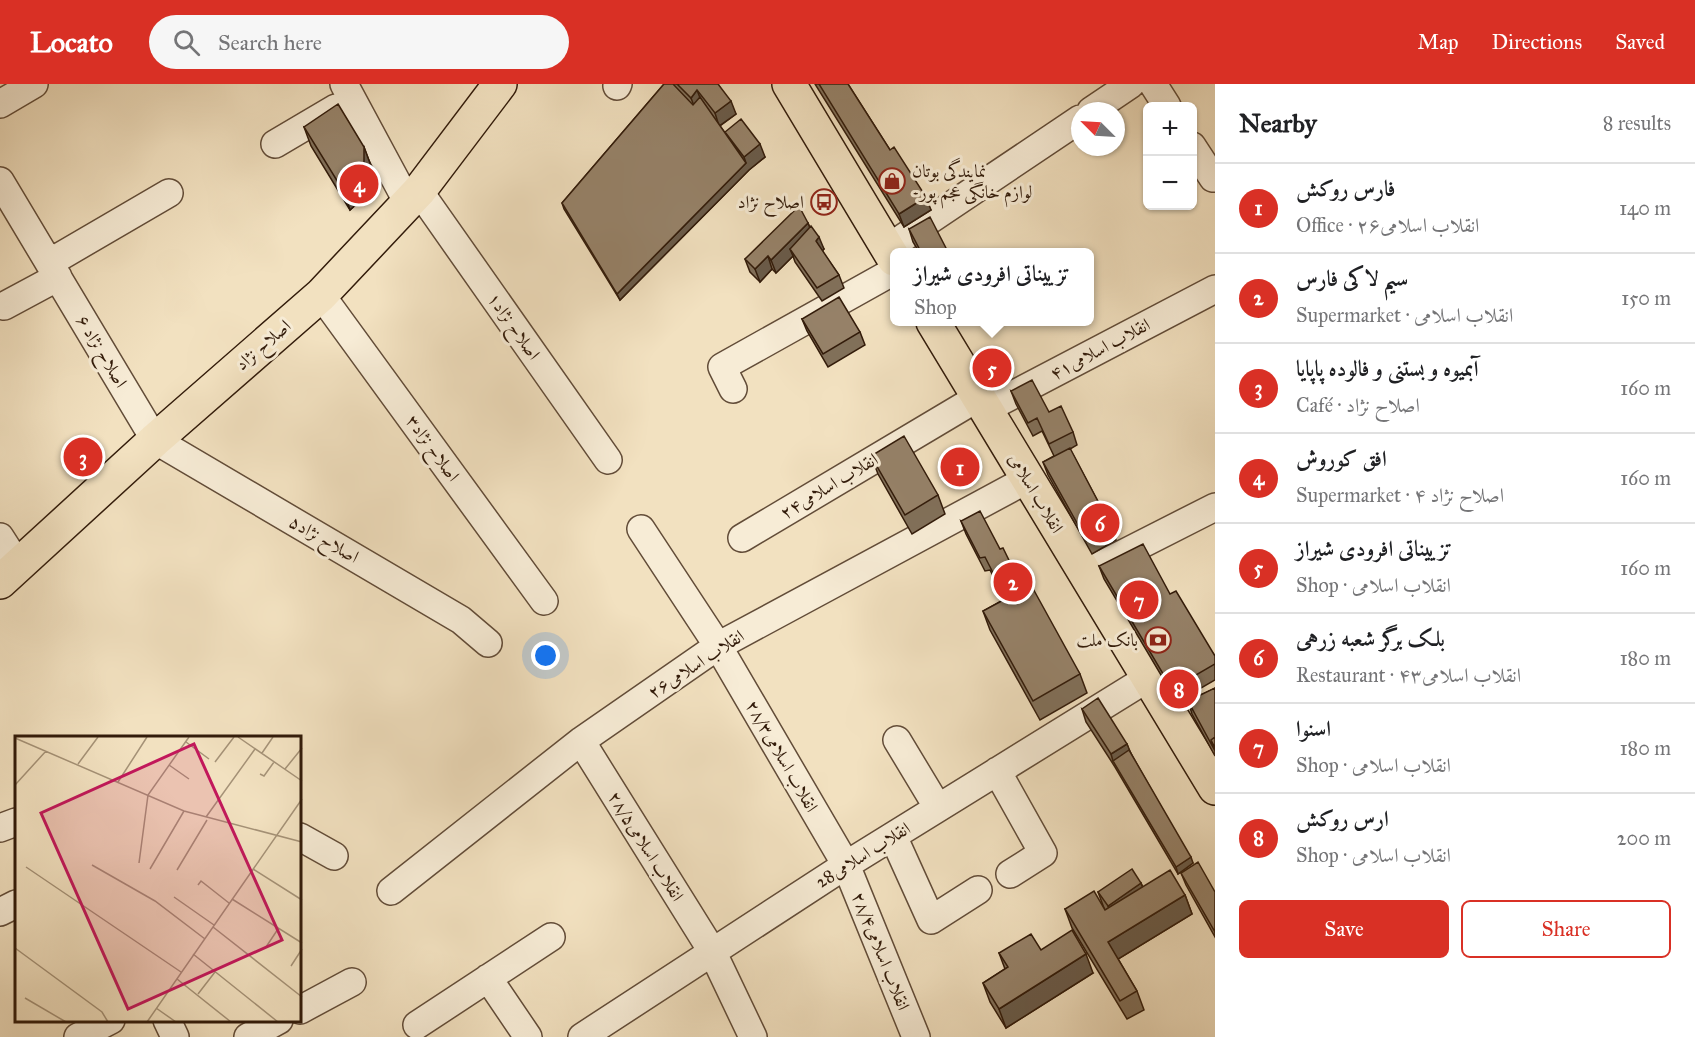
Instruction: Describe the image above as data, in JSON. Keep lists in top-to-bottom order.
{
  "streets": {
    "main road": ["اصلاح نژاد", "انقلاب اسلامی"],
    "street": [
      "اصلاح نژاد۱",
      "انقلاب اسلامی۴۱",
      "۶ اصلاح نژاد",
      "اصلاح نژاد۳",
      "انقلاب اسلامی۲۴",
      "اصلاح نژاد۵",
      "انقلاب اسلامی۲۶",
      "انقلاب اسلامی۲۸/۳",
      "انقلاب اسلامی۲۸/۵",
      "28انقلاب اسلامی",
      "انقلاب اسلامی۲۸/۴"
    ]
  },
  "crossings": [
    ["اصلاح نژاد۱", "اصلاح نژاد"],
    ["اصلاح نژاد", "۶ اصلاح نژاد"],
    ["اصلاح نژاد", "اصلاح نژاد۳"],
    ["اصلاح نژاد", "اصلاح نژاد۵"],
    ["انقلاب اسلامی۴۱", "انقلاب اسلامی۲۴"],
    ["انقلاب اسلامی۴۱", "انقلاب اسلامی"],
    ["۶ اصلاح نژاد", "اصلاح نژاد۵"],
    ["انقلاب اسلامی۲۴", "انقلاب اسلامی"],
    ["انقلاب اسلامی", "انقلاب اسلامی۲۶"],
    ["انقلاب اسلامی", "28انقلاب اسلامی"],
    ["انقلاب اسلامی۲۶", "انقلاب اسلامی۲۸/۳"],
    ["انقلاب اسلامی۲۶", "انقلاب اسلامی۲۸/۵"],
    ["انقلاب اسلامی۲۸/۳", "28انقلاب اسلامی"],
    ["انقلاب اسلامی۲۸/۳", "انقلاب اسلامی۲۸/۴"],
    ["انقلاب اسلامی۲۸/۵", "28انقلاب اسلامی"],
    ["28انقلاب اسلامی", "انقلاب اسلامی۲۸/۴"]
  ],
  "places": {
    "shop": ["نمایندگی بوتان -لوازم خانگی عجم پور"],
    "bus stop": ["اصلاح نژاد"],
    "bank": ["بانک ملت"]
  },
  "north": "top left",
  "page": {
    "header": "Locato",
    "search": "Search here",
    "nav": ["Map", "Directions", "Saved"],
    "heading": ["Nearby", "8 results"],
    "map_buttons": ["+", "−"],
    "pins": [
      "4",
      "5",
      "3",
      "1",
      "6",
      "2",
      "7",
      "8"
    ],
    "list": [
      {
        "mark": "1",
        "name": "فارس روکش",
        "note": "Office · انقلاب اسلامی۲۶",
        "value": "140 m"
      },
      {
        "mark": "2",
        "name": "سیم لاکی فارس",
        "note": "Supermarket · انقلاب اسلامی",
        "value": "150 m"
      },
      {
        "mark": "3",
        "name": "آبمیوه و بستنی و فالوده پاپایا",
        "note": "Café · اصلاح نژاد",
        "value": "160 m"
      },
      {
        "mark": "4",
        "name": "افق کوروش",
        "note": "Supermarket · ۴ اصلاح نژاد",
        "value": "160 m"
      },
      {
        "mark": "5",
        "name": "تزییناتی افرودی شیراز",
        "note": "Shop · انقلاب اسلامی",
        "value": "160 m"
      },
      {
        "mark": "6",
        "name": "بلک برگر شعبه زرهی",
        "note": "Restaurant · انقلاب اسلامی۴۳",
        "value": "180 m"
      },
      {
        "mark": "7",
        "name": "اسنوا",
        "note": "Shop · انقلاب اسلامی",
        "value": "180 m"
      },
      {
        "mark": "8",
        "name": "ارس روکش",
        "note": "Shop · انقلاب اسلامی",
        "value": "200 m"
      }
    ],
    "popup": ["تزییناتی افرودی شیراز", "Shop"],
    "buttons": ["Save", "Share"]
  }
}
